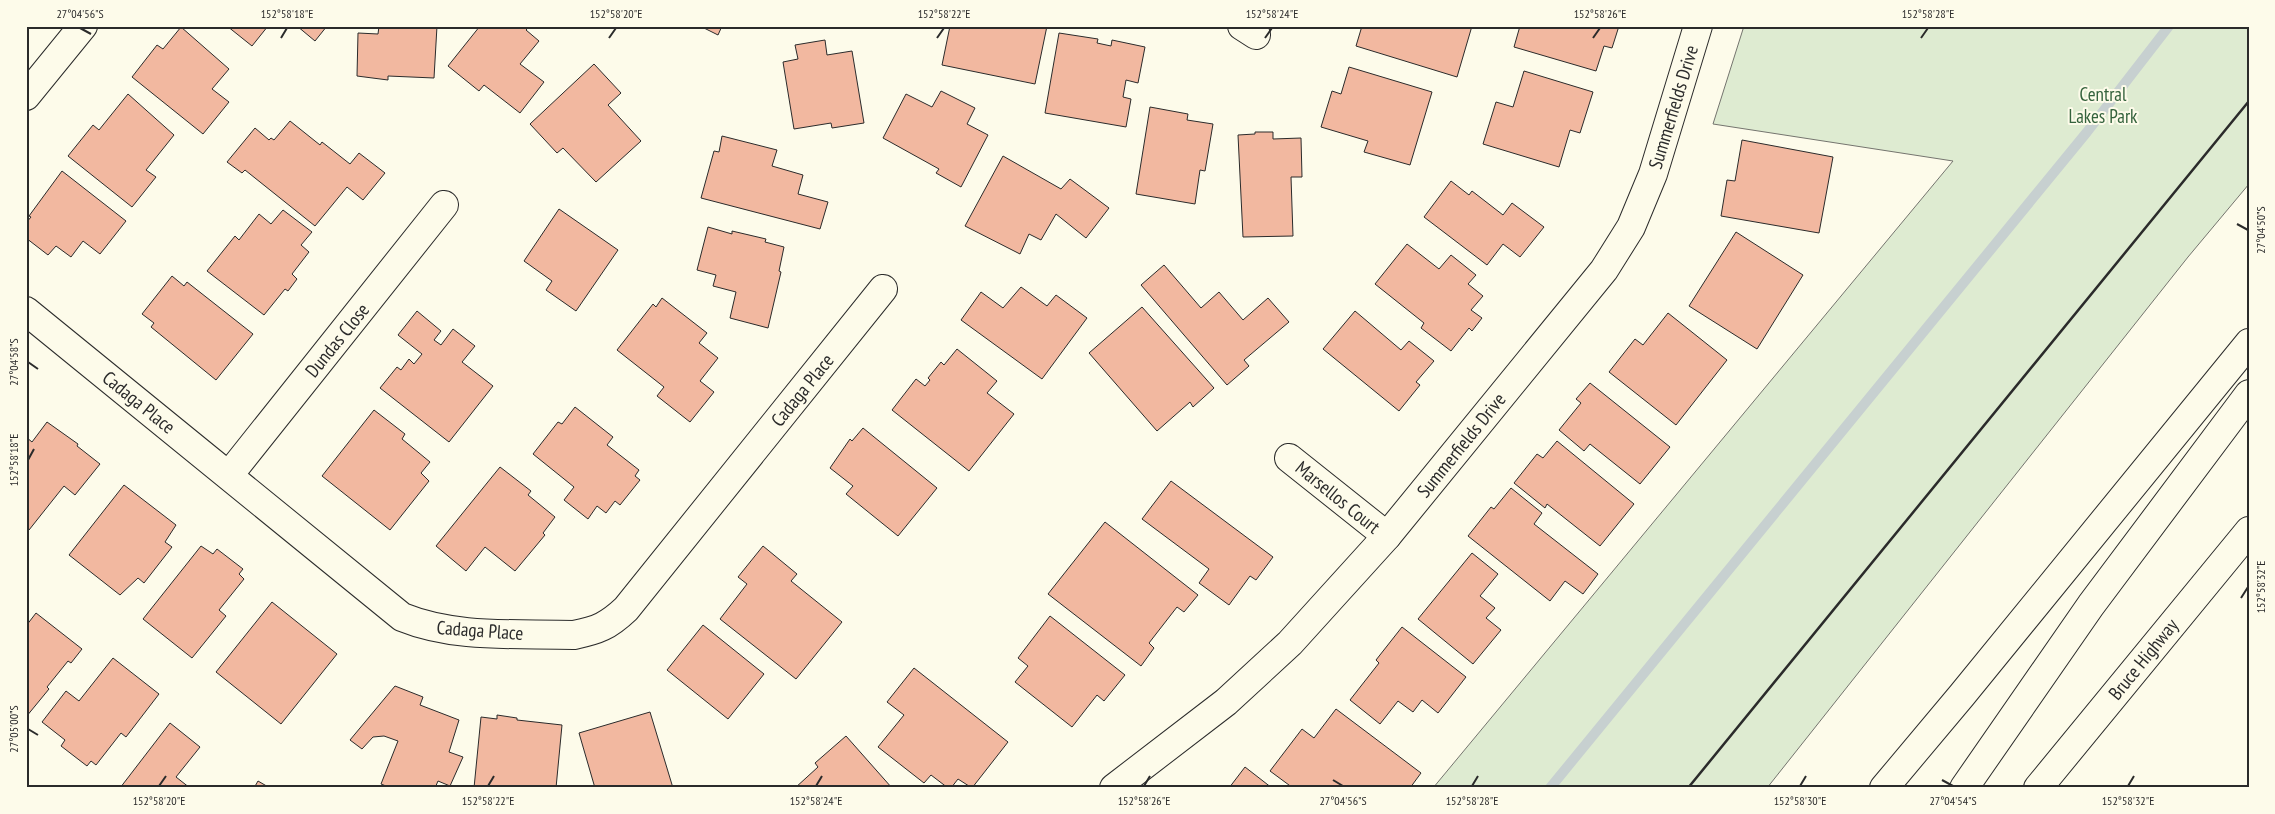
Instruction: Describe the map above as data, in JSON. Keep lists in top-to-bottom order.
{
  "streets": {
    "main road": [
      "Summerfields Drive",
      "Dundas Close",
      "Cadaga Place",
      "Marsellos Court",
      "Bruce Highway"
    ]
  },
  "crossings": [
    ["Summerfields Drive", "Marsellos Court"],
    ["Dundas Close", "Cadaga Place"]
  ],
  "parks": ["Central Lakes Park"],
  "coordinates": [
    "27°04'56\"S",
    "152°58'18\"E",
    "152°58'20\"E",
    "152°58'22\"E",
    "152°58'24\"E",
    "152°58'26\"E",
    "152°58'28\"E",
    "27°04'50\"S",
    "27°04'58\"S",
    "152°58'32\"E",
    "27°05'00\"S",
    "152°58'30\"E",
    "27°04'54\"S"
  ]
}
